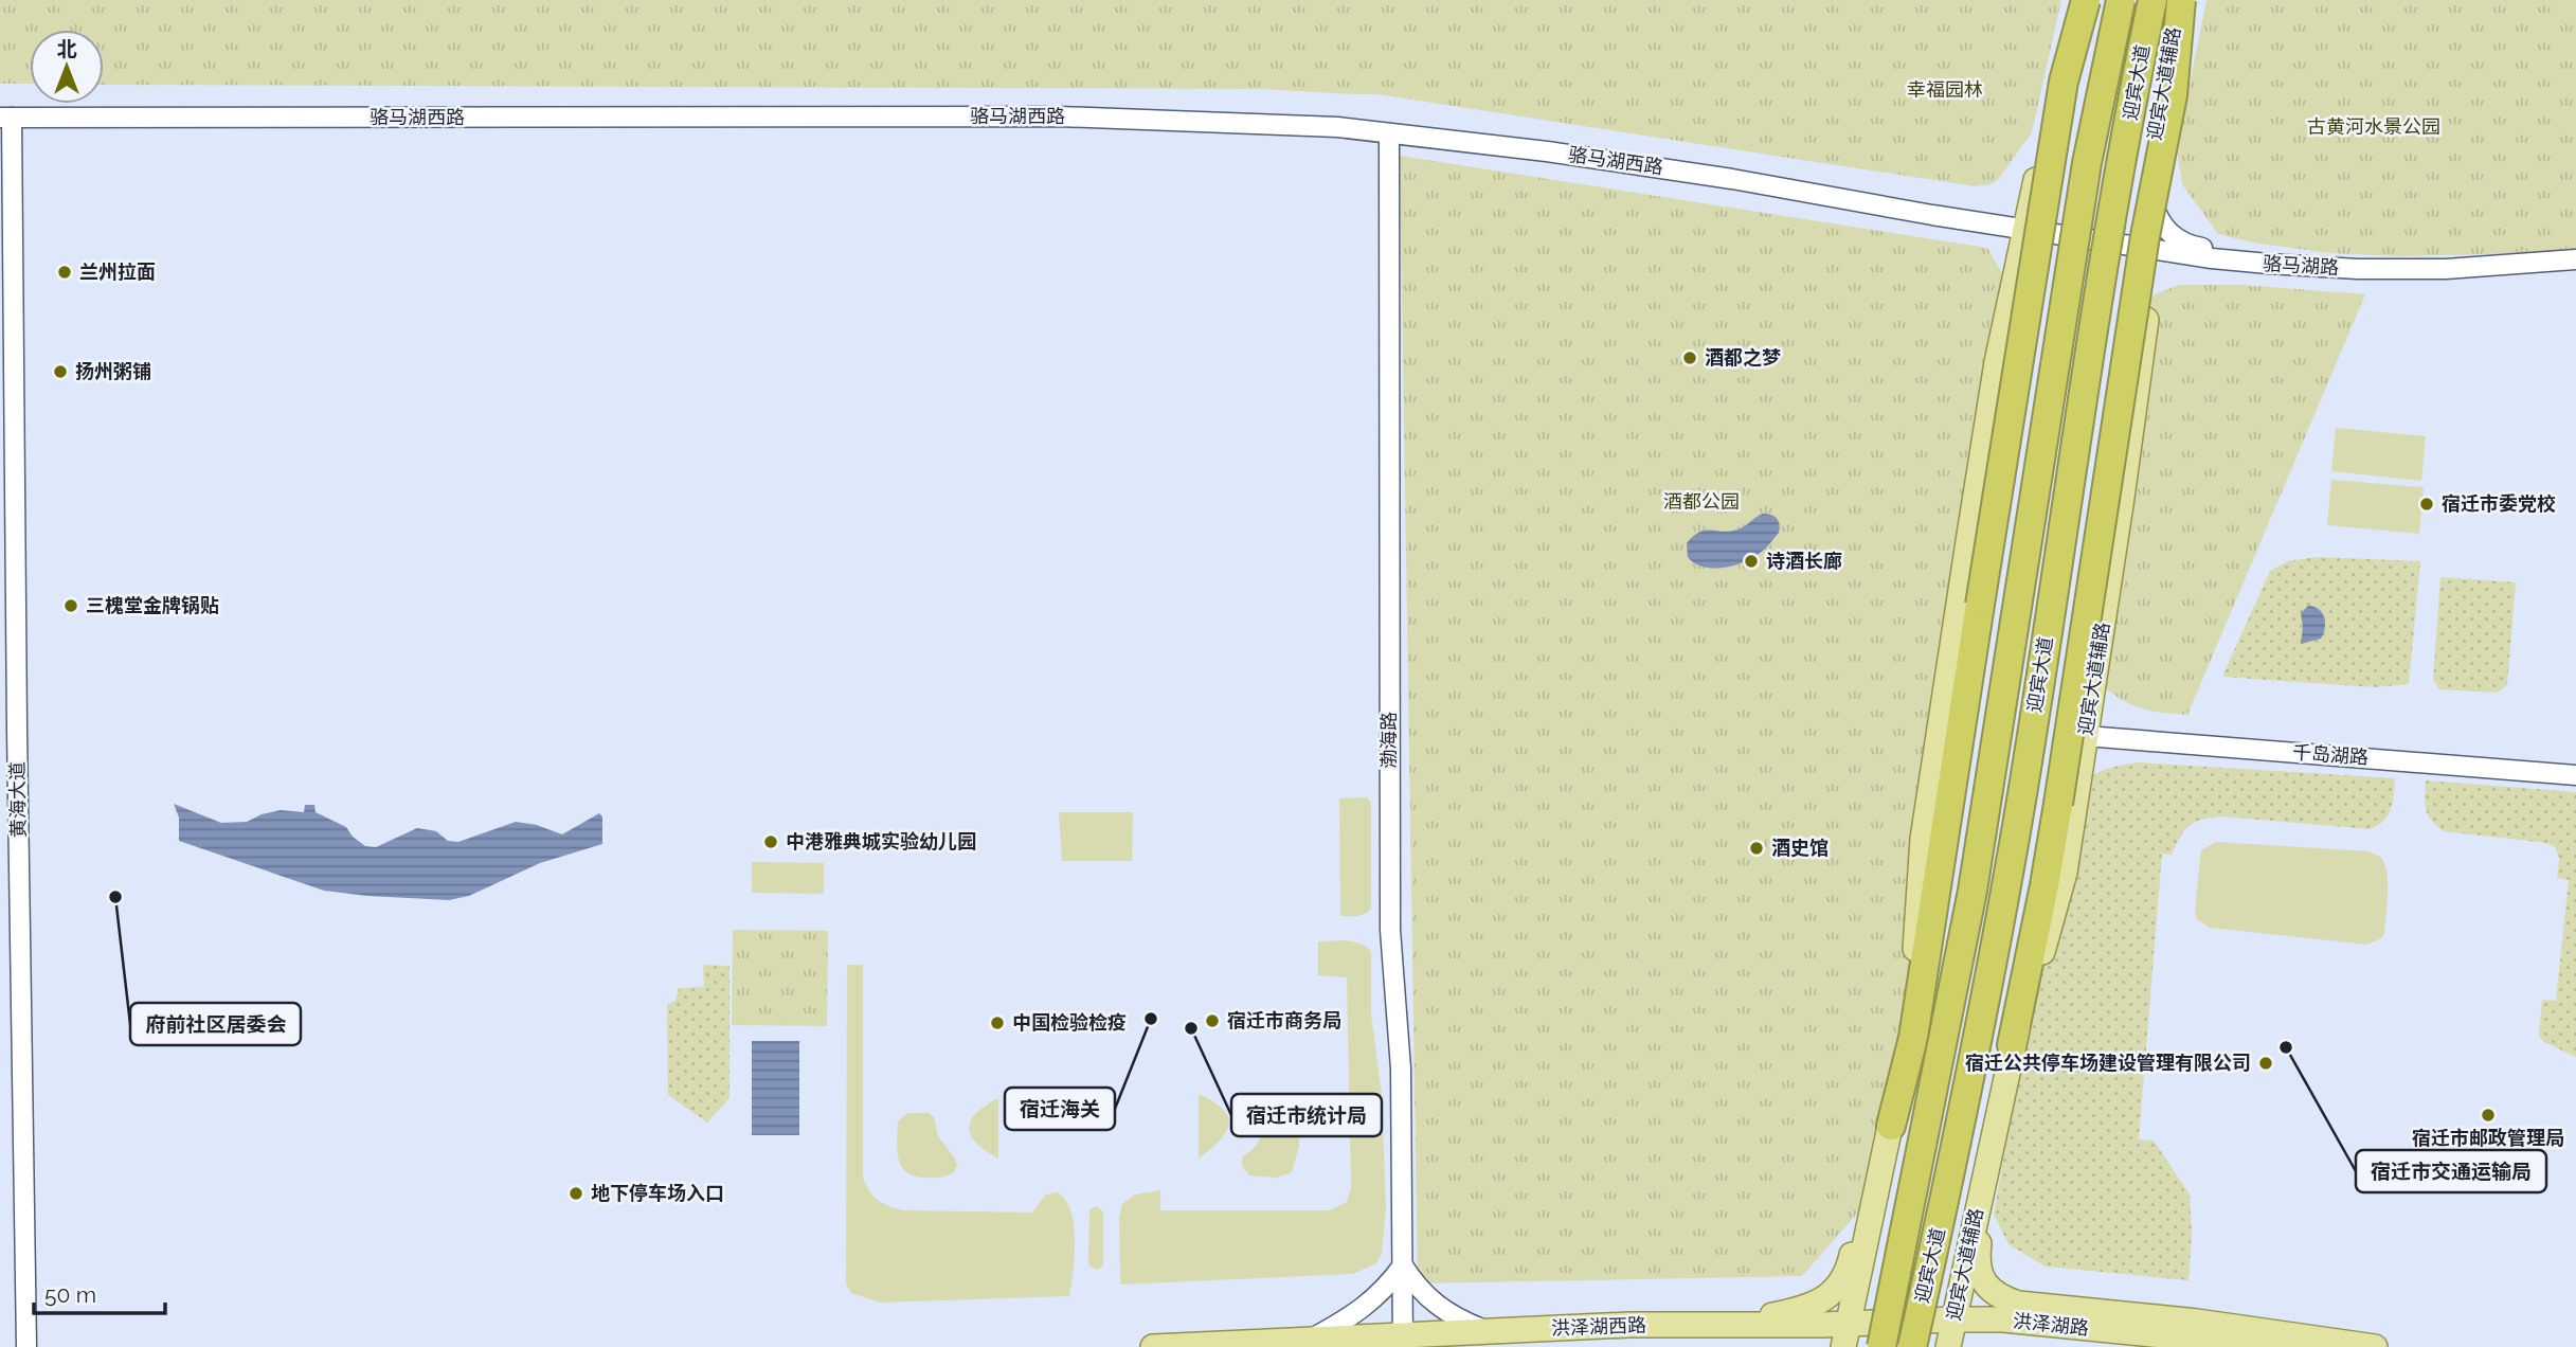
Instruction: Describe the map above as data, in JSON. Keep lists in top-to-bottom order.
{
  "streets": {
    "highway": ["迎宾大道"],
    "main road": ["迎宾大道辅路", "洪泽湖路", "洪泽湖西路"],
    "street": [
      "骆马湖西路",
      "骆马湖路",
      "渤海路",
      "千岛湖路",
      "黄海大道"
    ]
  },
  "crossings": [
    ["迎宾大道辅路", "骆马湖路"],
    ["迎宾大道辅路", "千岛湖路"],
    ["迎宾大道辅路", "洪泽湖路"],
    ["骆马湖西路", "骆马湖路"],
    ["骆马湖西路", "渤海路"],
    ["骆马湖西路", "黄海大道"],
    ["渤海路", "洪泽湖西路"],
    ["洪泽湖路", "洪泽湖西路"]
  ],
  "parks": ["幸福园林", "古黄河水景公园", "酒都公园"],
  "places": [
    "兰州拉面",
    "酒都之梦",
    "扬州粥铺",
    "宿迁市委党校",
    "诗酒长廊",
    "三槐堂金牌锅贴",
    "中港雅典城实验幼儿园",
    "酒史馆",
    "府前社区居委会",
    "宿迁海关",
    "宿迁市商务局",
    "中国检验检疫",
    "宿迁市统计局",
    "宿迁市交通运输局",
    "宿迁公共停车场建设管理有限公司",
    "宿迁市邮政管理局",
    "地下停车场入口"
  ],
  "scale_bar": "50 m",
  "north": "top"
}
